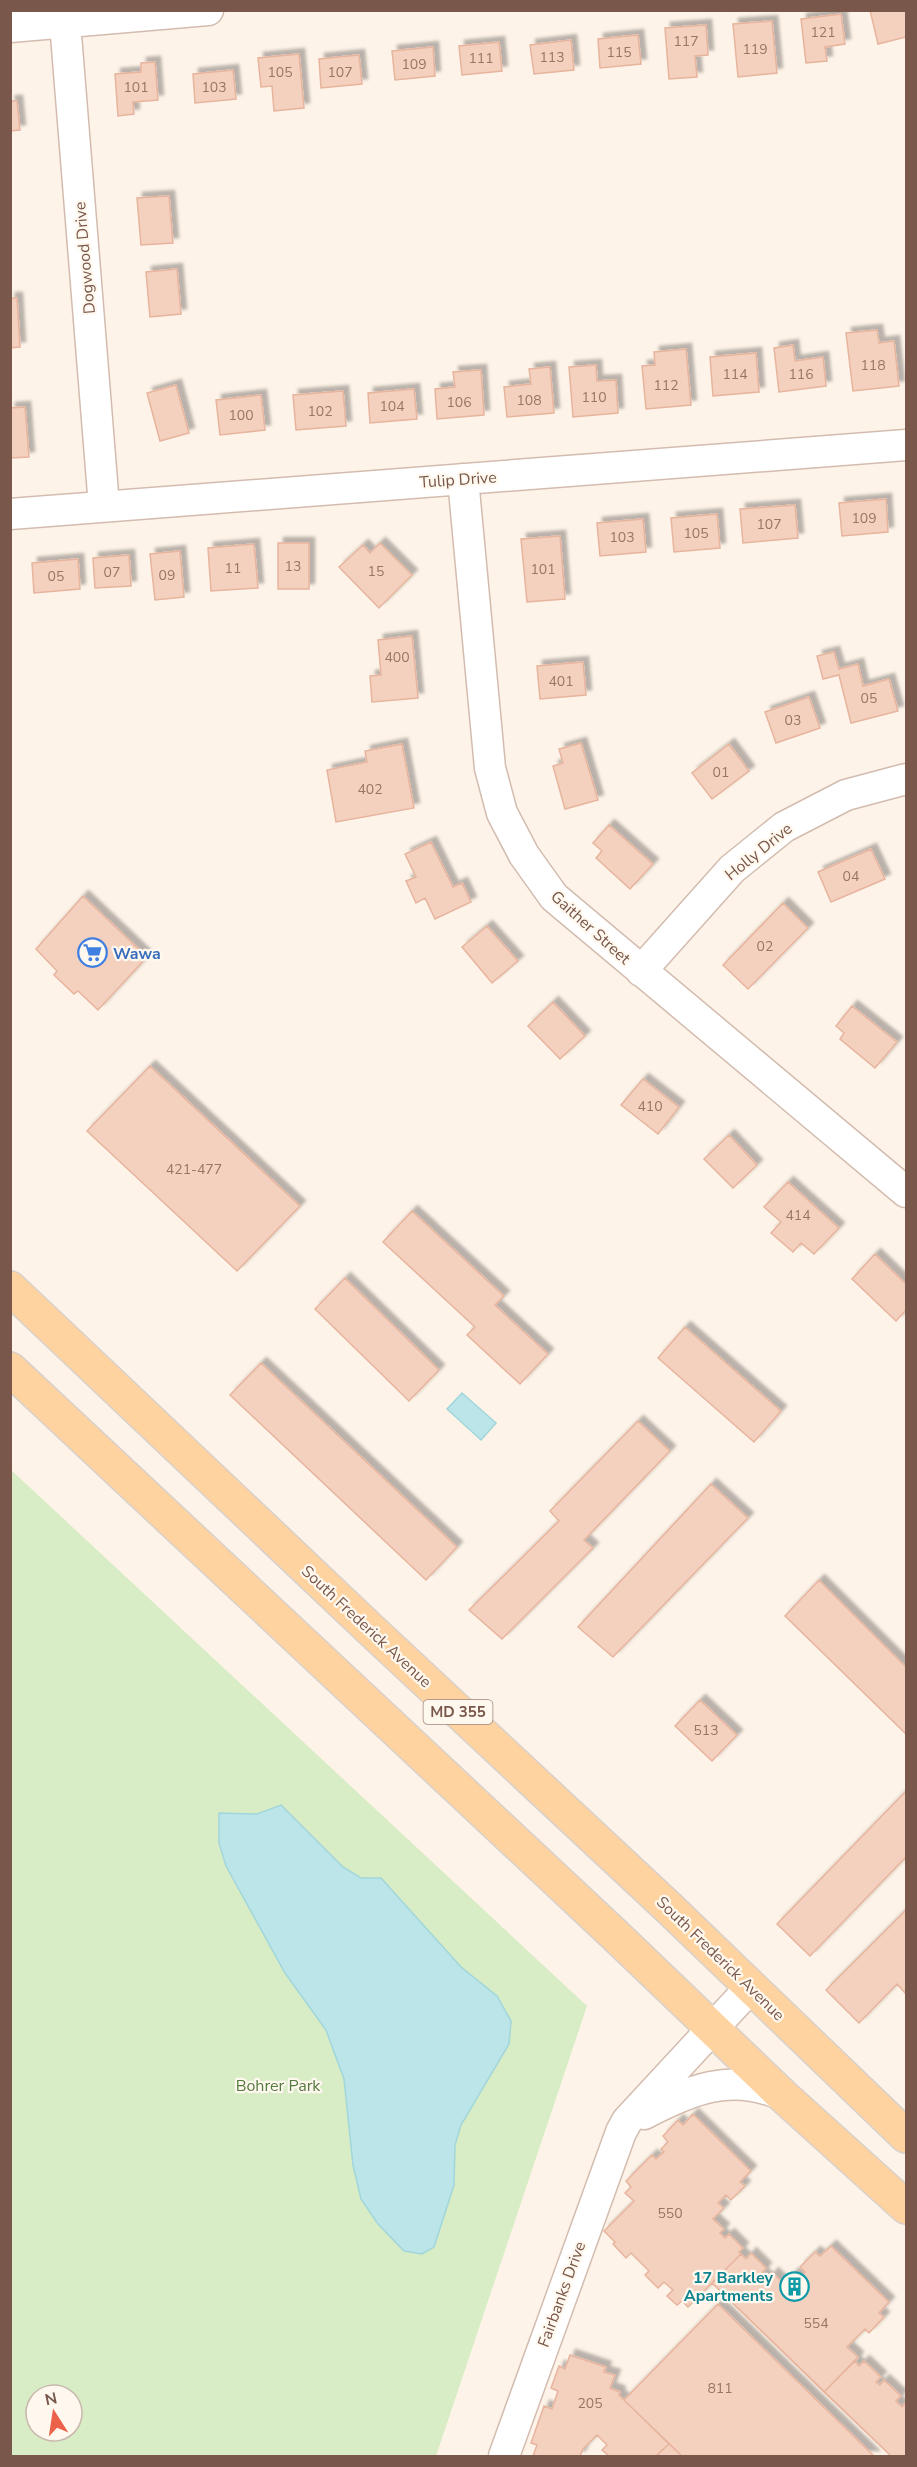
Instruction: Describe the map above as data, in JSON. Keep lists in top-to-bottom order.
{
  "streets": {
    "main road": ["South Frederick Avenue", "MD 355"],
    "street": [
      "Dogwood Drive",
      "Tulip Drive",
      "Holly Drive",
      "Gaither Street",
      "Fairbanks Drive"
    ]
  },
  "crossings": [
    ["Dogwood Drive", "Tulip Drive"],
    ["Tulip Drive", "Gaither Street"],
    ["Holly Drive", "Gaither Street"],
    ["South Frederick Avenue", "Fairbanks Drive"],
    ["MD 355", "Fairbanks Drive"]
  ],
  "parks": ["Bohrer Park"],
  "places": {
    "supermarket": ["Wawa"],
    "building": ["17 Barkley Apartments"]
  },
  "house_numbers": [
    "121",
    "117",
    "119",
    "115",
    "113",
    "111",
    "109",
    "105",
    "107",
    "101",
    "103",
    "118",
    "114",
    "116",
    "112",
    "110",
    "108",
    "106",
    "104",
    "102",
    "100",
    "109",
    "107",
    "105",
    "103",
    "13",
    "11",
    "101",
    "15",
    "07",
    "09",
    "05",
    "400",
    "401",
    "05",
    "03",
    "01",
    "402",
    "04",
    "02",
    "410",
    "421-477",
    "414",
    "513",
    "550",
    "554",
    "811",
    "205"
  ],
  "north": "top"
}
